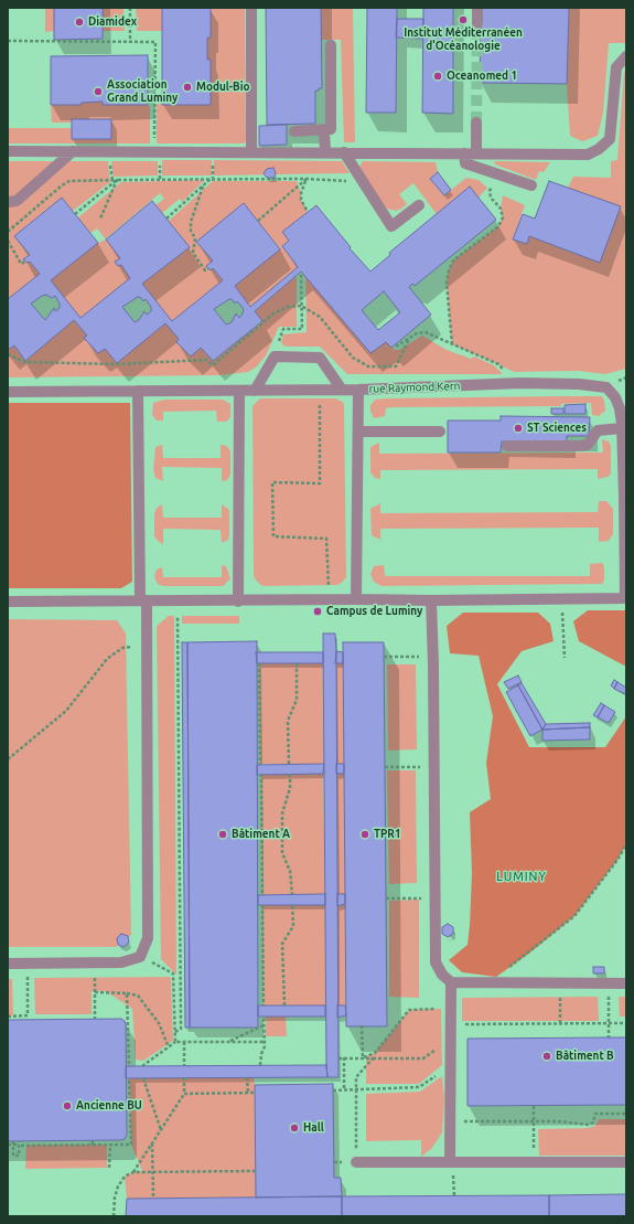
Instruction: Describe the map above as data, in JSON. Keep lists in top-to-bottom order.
{
  "streets": {
    "street": ["rue Raymond Kern"]
  },
  "districts": ["LUMINY"],
  "places": [
    "Institut Méditerranéen d'Océanologie",
    "Diamidex",
    "Oceanomed 1",
    "Modul-Bio",
    "Association Grand Luminy",
    "ST Sciences",
    "Campus de Luminy",
    "Bâtiment A",
    "TPR1",
    "Bâtiment B",
    "Ancienne BU",
    "Hall"
  ]
}
